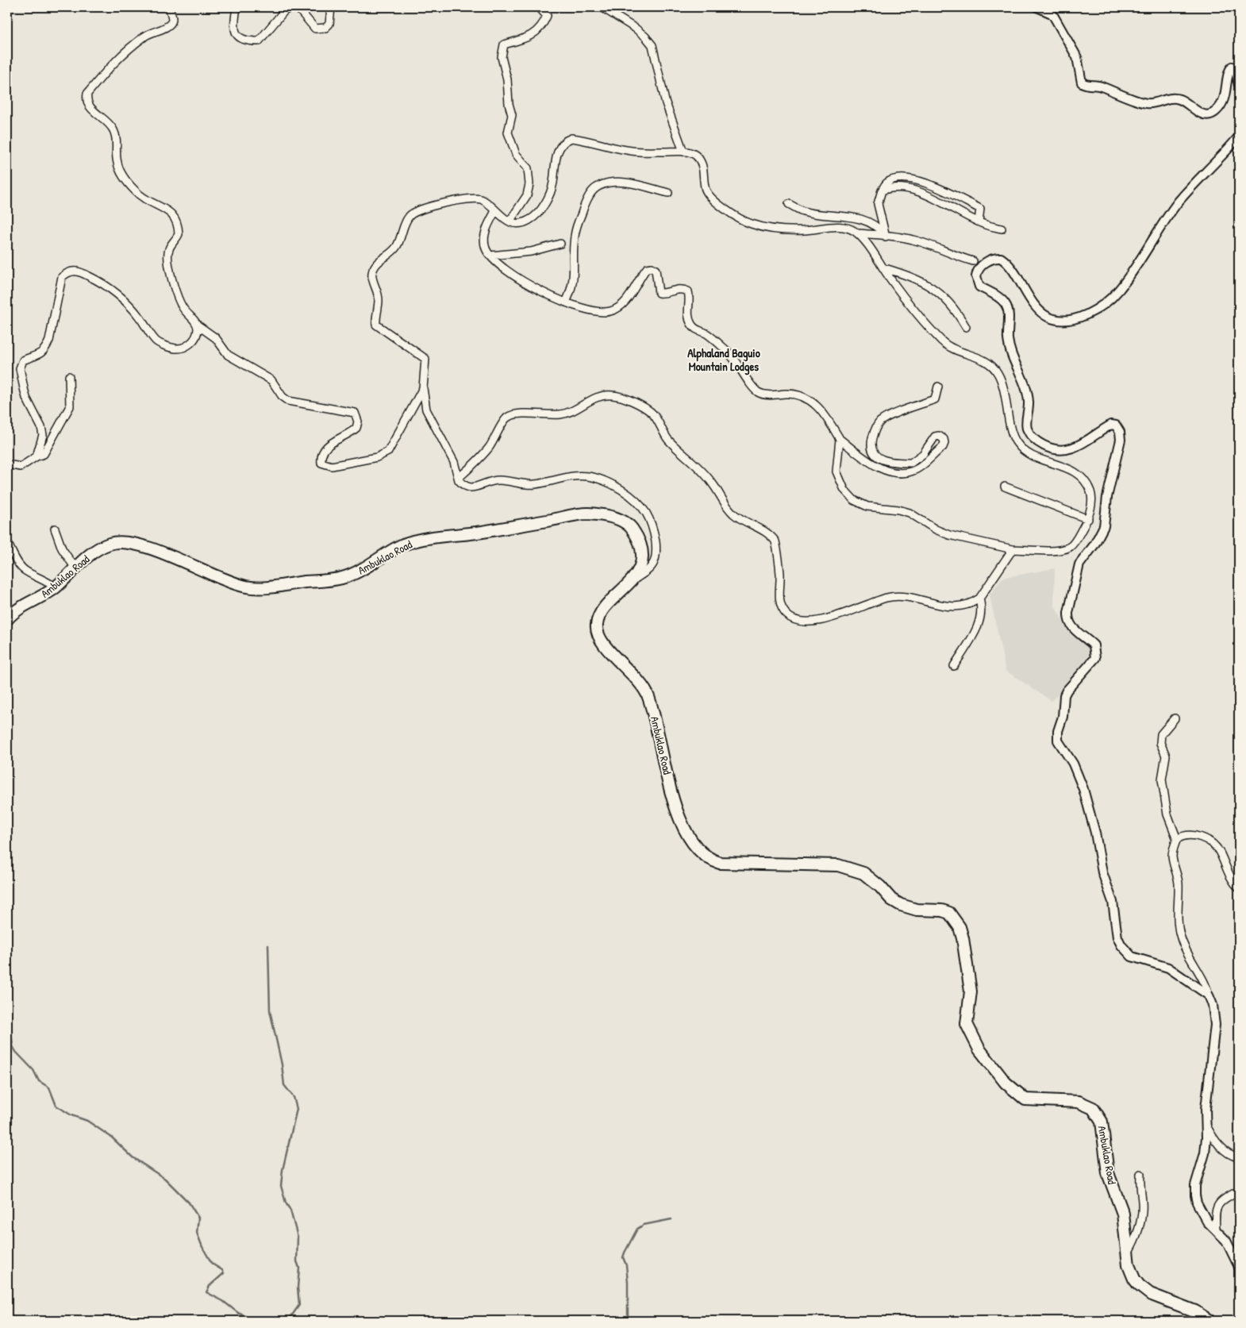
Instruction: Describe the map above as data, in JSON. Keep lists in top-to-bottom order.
{
  "streets": {
    "main road": ["Ambuklao Road"]
  },
  "districts": ["Alphaland Baguio Mountain Lodges"]
}
